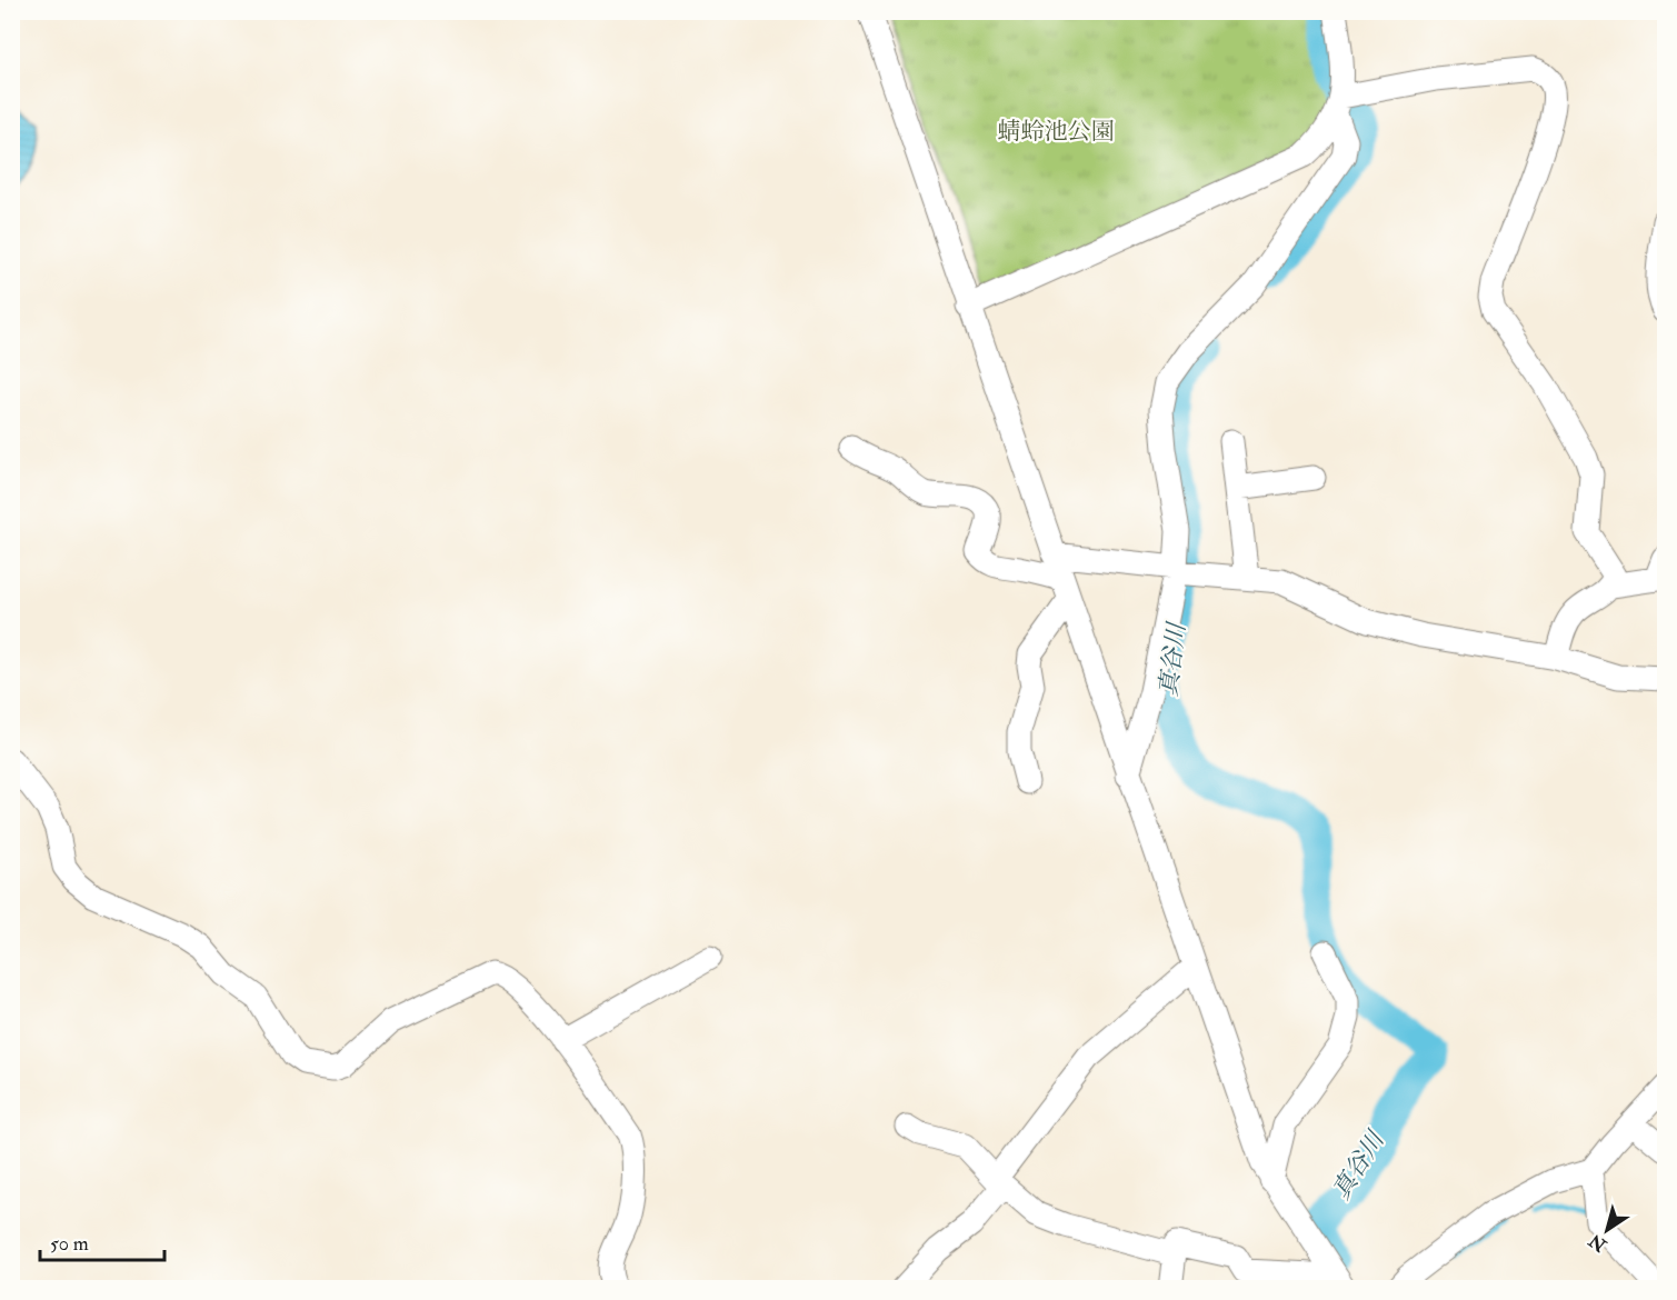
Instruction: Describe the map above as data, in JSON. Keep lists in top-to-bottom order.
{
  "water": ["真谷川"],
  "parks": ["蜻蛉池公園"],
  "scale_bar": "50 m",
  "north": "bottom left"
}
